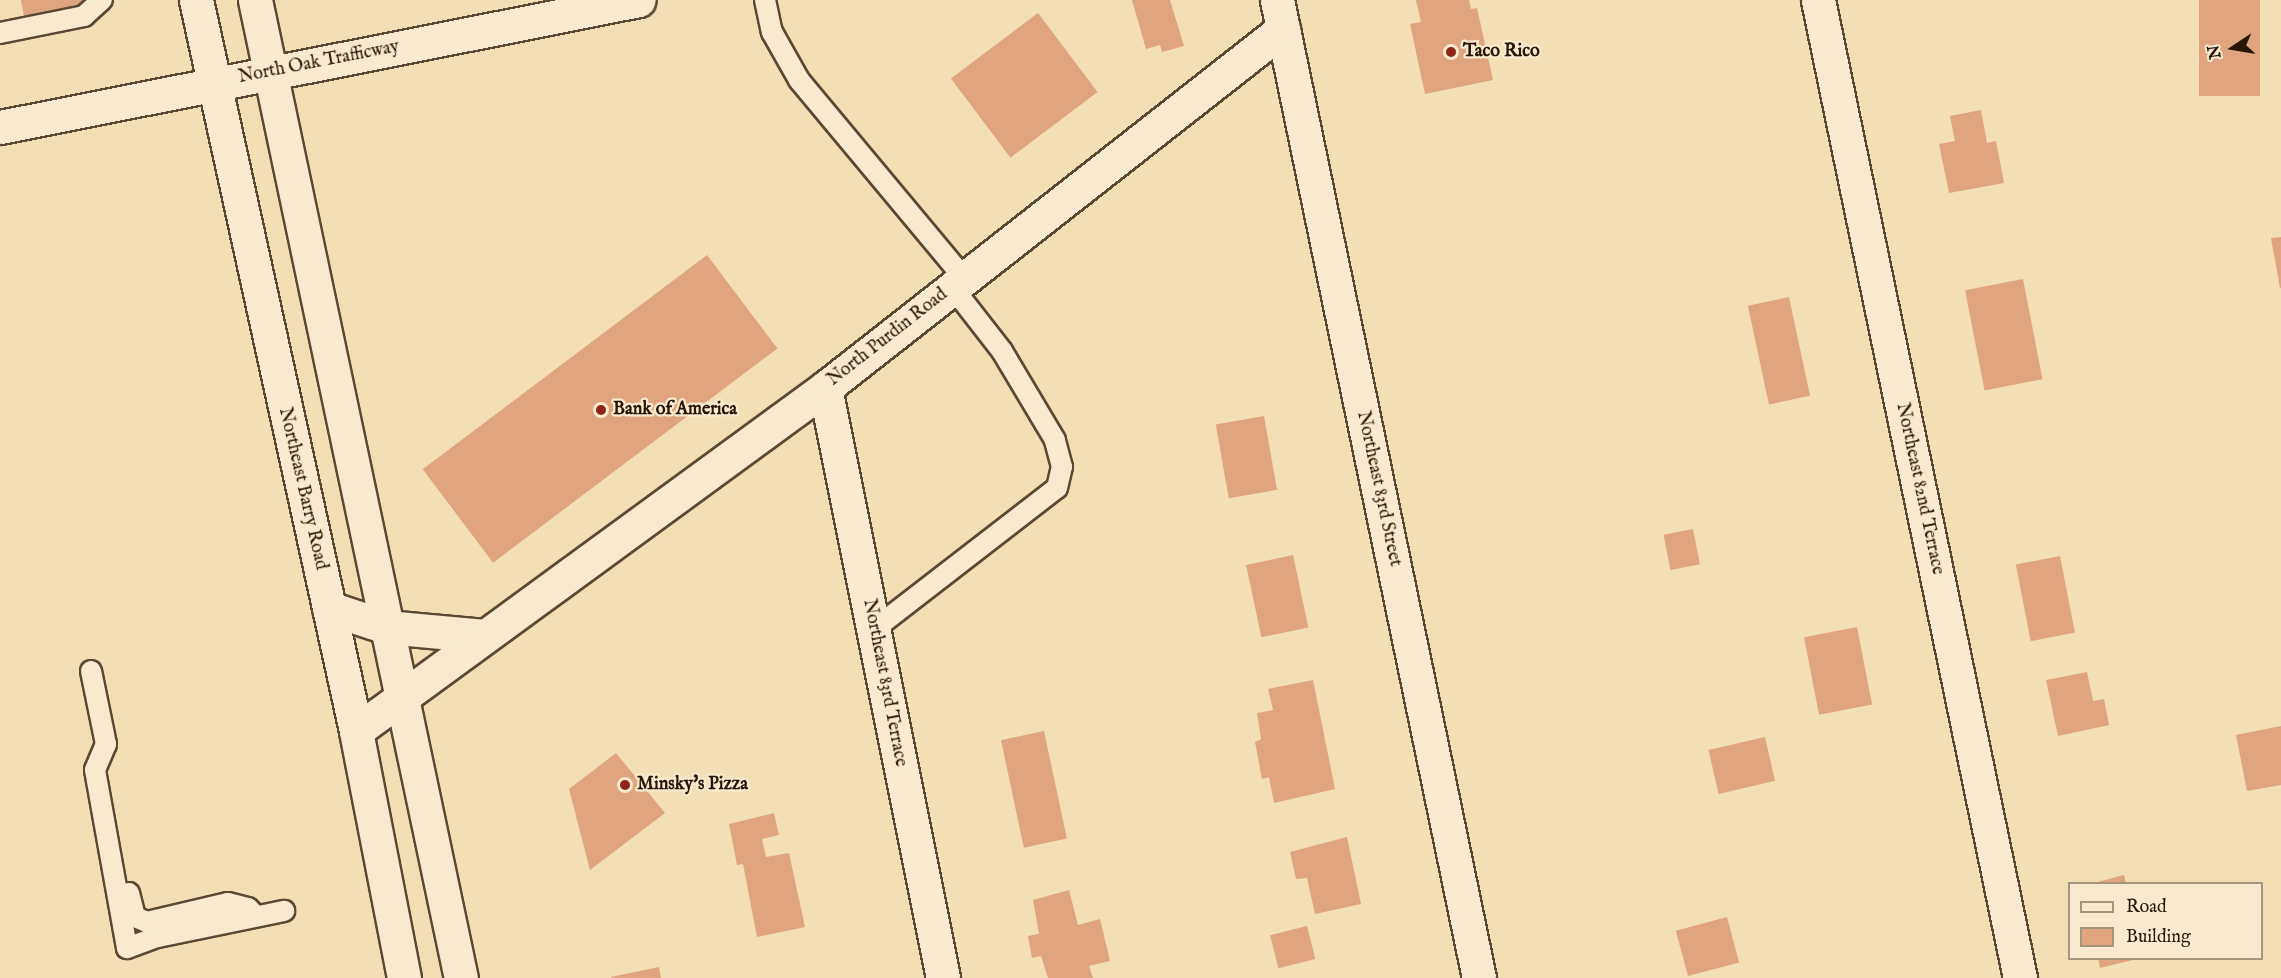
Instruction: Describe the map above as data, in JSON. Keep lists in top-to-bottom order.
{
  "streets": {
    "street": [
      "North Oak Trafficway",
      "North Purdin Road",
      "Northeast Barry Road",
      "Northeast 83rd Street",
      "Northeast 82nd Terrace",
      "Northeast 83rd Terrace"
    ]
  },
  "crossings": [
    ["North Oak Trafficway", "Northeast Barry Road"],
    ["North Purdin Road", "Northeast Barry Road"],
    ["North Purdin Road", "Northeast 83rd Street"],
    ["North Purdin Road", "Northeast 83rd Terrace"]
  ],
  "places": ["Taco Rico", "Bank of America", "Minsky's Pizza"],
  "legend": ["Road", "Building"],
  "north": "left"
}
